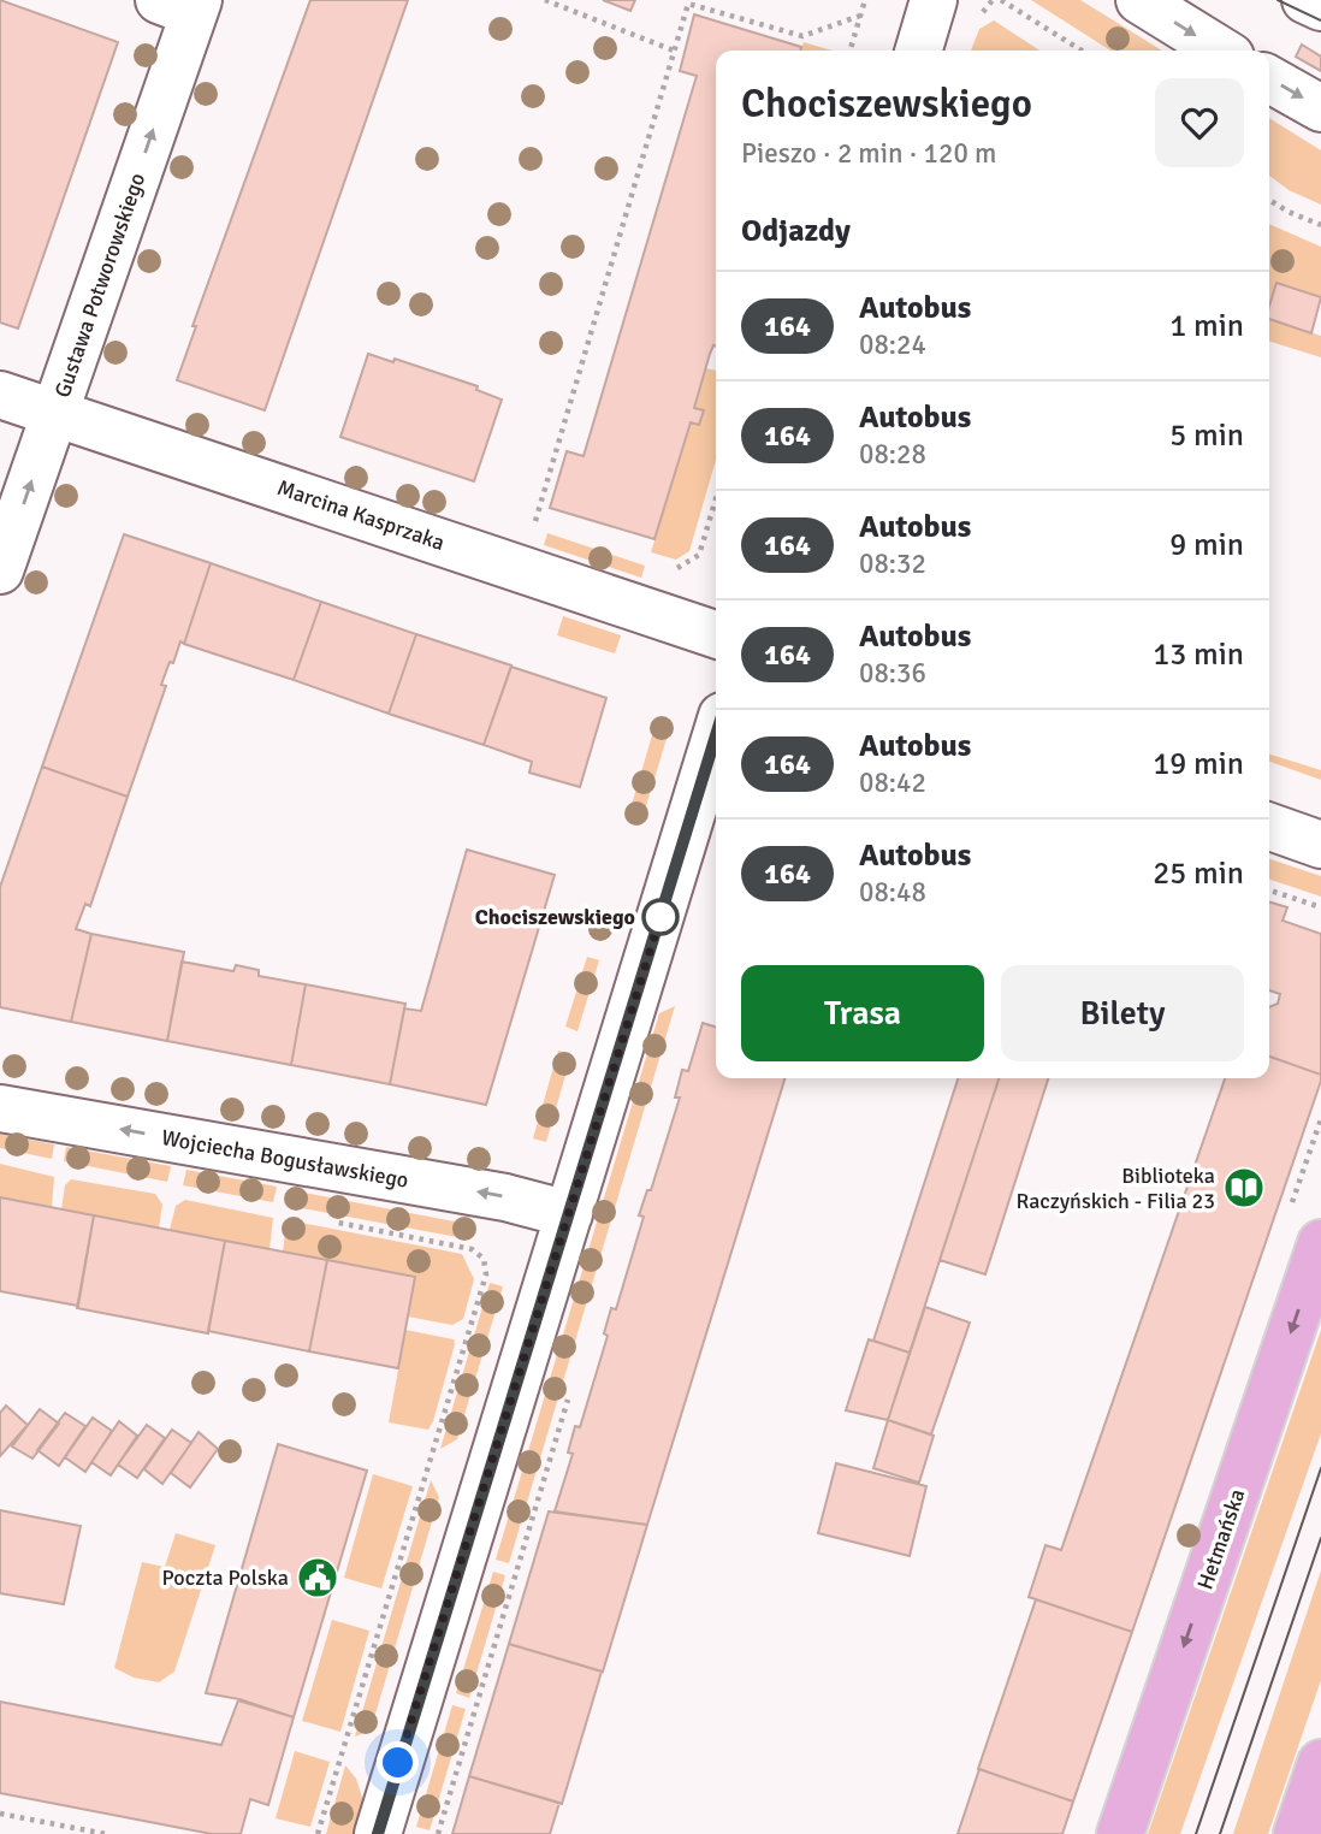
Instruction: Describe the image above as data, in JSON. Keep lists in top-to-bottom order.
{
  "streets": {
    "main road": ["Hetmańska"],
    "street": ["Gustawa Potworowskiego", "Marcina Kasprzaka", "Wojciecha Bogusławskiego"]
  },
  "crossings": [
    ["Gustawa Potworowskiego", "Marcina Kasprzaka"]
  ],
  "one_way": ["Gustawa Potworowskiego", "Wojciecha Bogusławskiego", "Hetmańska"],
  "places": {
    "other": ["Chociszewskiego"],
    "library": ["Biblioteka Raczyńskich - Filia 23"],
    "public building": ["Poczta Polska"]
  },
  "lines": ["bus line 164"],
  "page": {
    "heading": [
      ["Chociszewskiego", "Pieszo · 2 min · 120 m"],
      "Odjazdy"
    ],
    "list": [
      {
        "mark": "164",
        "name": "Autobus",
        "note": "08:24",
        "value": "1 min"
      },
      {
        "mark": "164",
        "name": "Autobus",
        "note": "08:28",
        "value": "5 min"
      },
      {
        "mark": "164",
        "name": "Autobus",
        "note": "08:32",
        "value": "9 min"
      },
      {
        "mark": "164",
        "name": "Autobus",
        "note": "08:36",
        "value": "13 min"
      },
      {
        "mark": "164",
        "name": "Autobus",
        "note": "08:42",
        "value": "19 min"
      },
      {
        "mark": "164",
        "name": "Autobus",
        "note": "08:48",
        "value": "25 min"
      }
    ],
    "buttons": ["Trasa", "Bilety"]
  }
}
